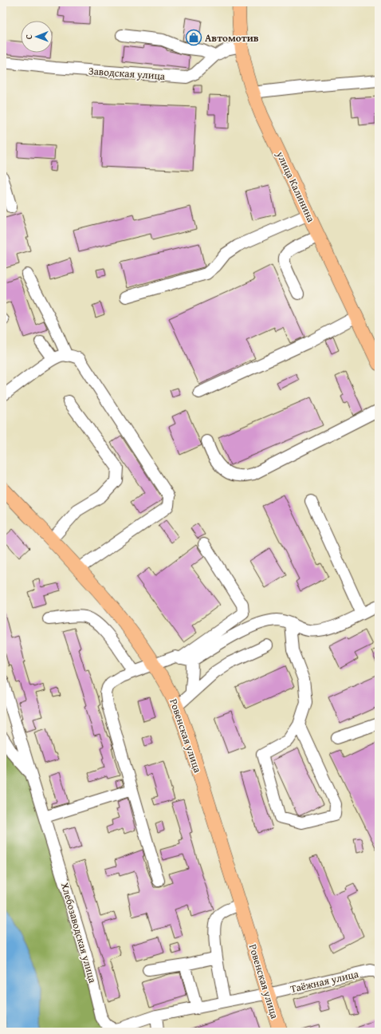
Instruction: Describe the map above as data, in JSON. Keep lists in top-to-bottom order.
{
  "streets": {
    "main road": ["улица Калинина", "Ровенская улица"],
    "street": ["Заводская улица", "Хлебозаводская улица", "Таёжная улица"]
  },
  "crossings": [
    ["Заводская улица", "улица Калинина"],
    ["Ровенская улица", "Хлебозаводская улица"],
    ["Ровенская улица", "Таёжная улица"],
    ["Хлебозаводская улица", "Таёжная улица"]
  ],
  "places": {
    "shop": ["Автомотив"]
  },
  "north": "left"
}
